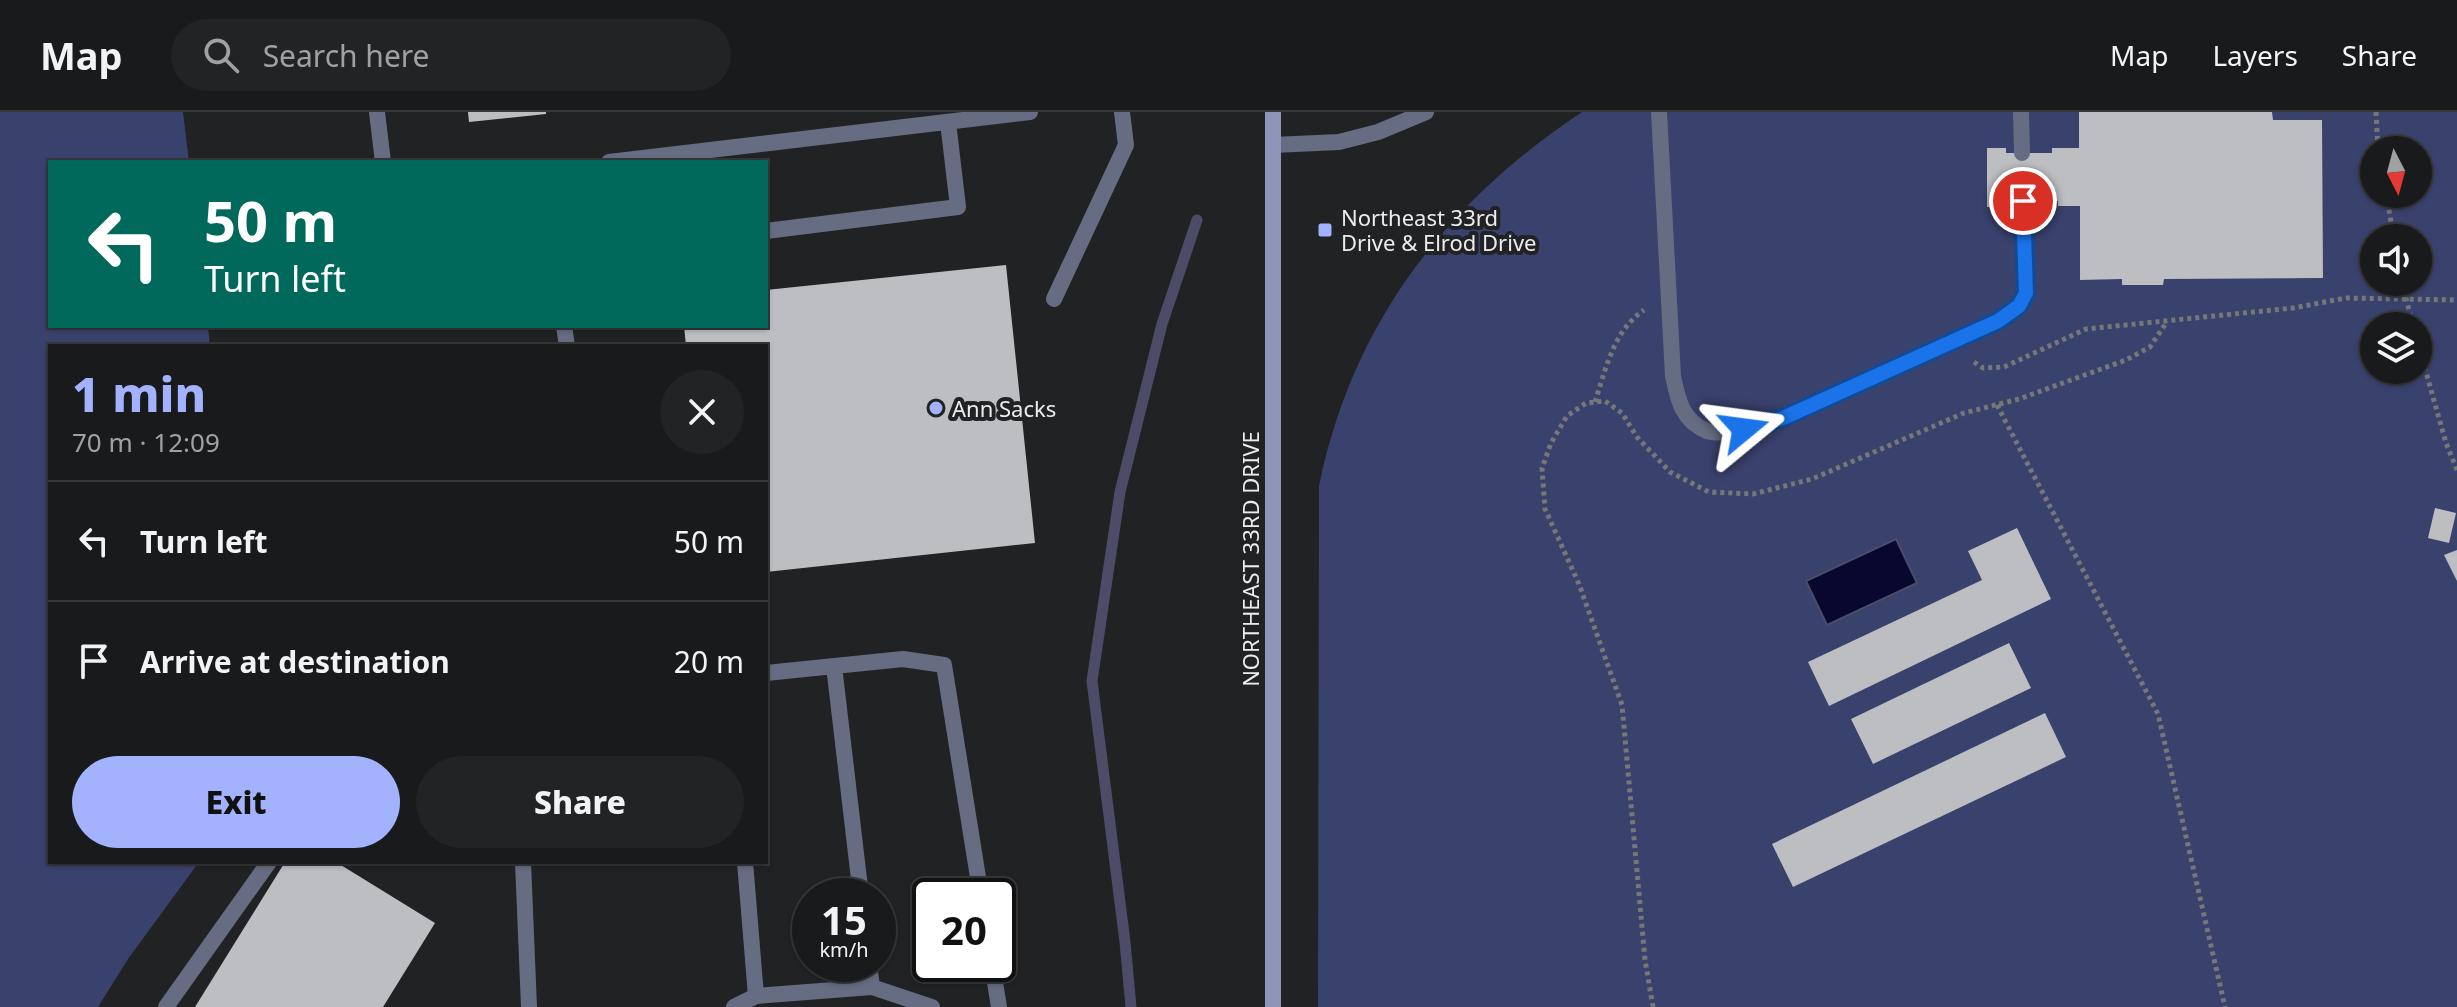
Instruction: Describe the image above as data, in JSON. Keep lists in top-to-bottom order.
{
  "streets": {
    "main road": ["NORTHEAST 33RD DRIVE"]
  },
  "places": {
    "transit": ["Northeast 33rd Drive & Elrod Drive"],
    "other": ["Ann Sacks"]
  },
  "north": "bottom",
  "page": {
    "header": "Map",
    "search": "Search here",
    "nav": ["Map", "Layers", "Share"],
    "turn": ["50 m", "Turn left"],
    "heading": ["1 min", "70 m · 12:09"],
    "list": [
      {
        "name": "Turn left",
        "value": "50 m"
      },
      {
        "name": "Arrive at destination",
        "value": "20 m"
      }
    ],
    "buttons": ["Exit", "Share"],
    "speed": "15 km/h",
    "limit": "20"
  }
}
